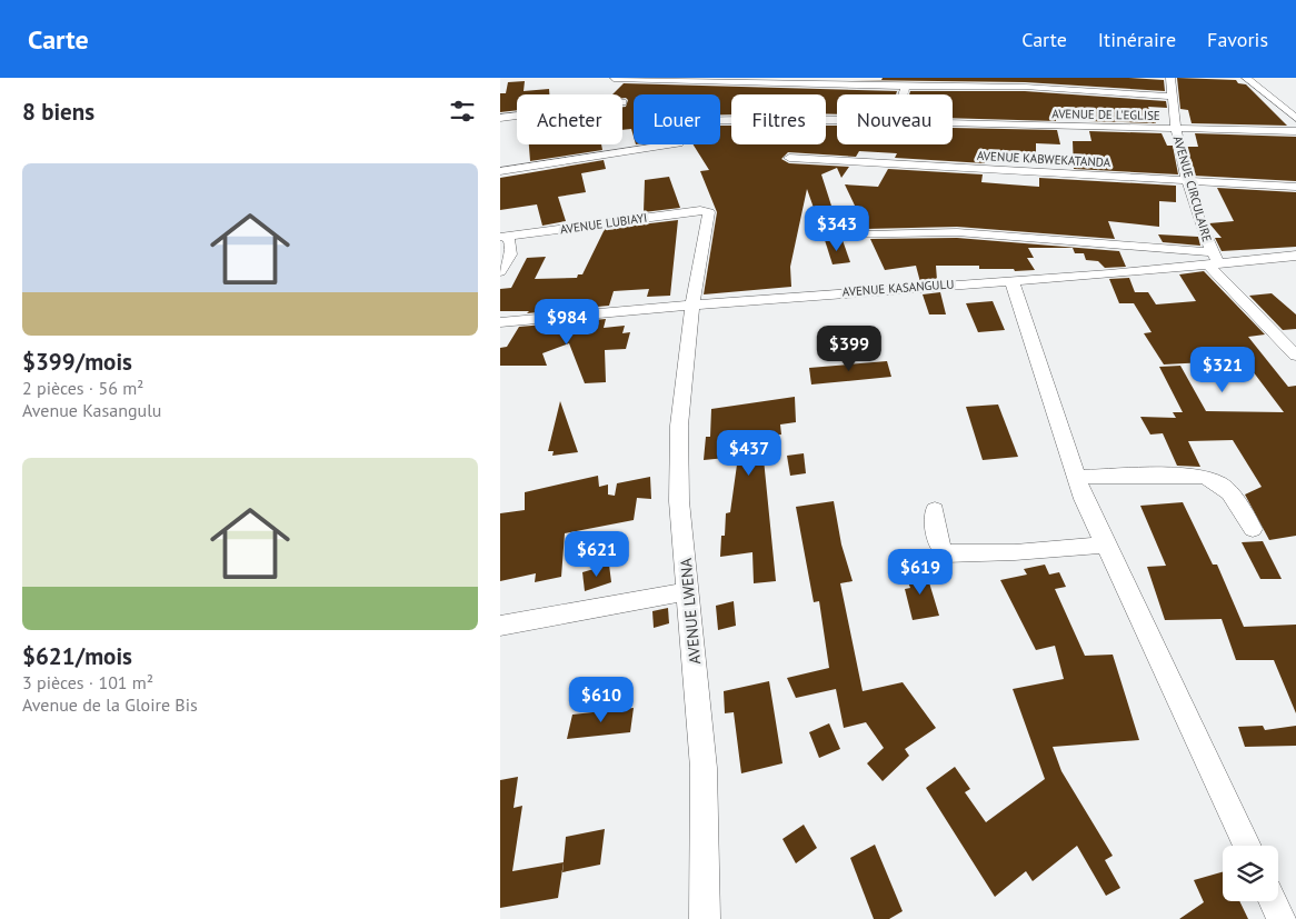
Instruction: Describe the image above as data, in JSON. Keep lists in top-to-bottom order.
{
  "streets": {
    "street": [
      "AVENUE DE L'EGLISE",
      "AVENUE KABWEKATANDA",
      "AVENUE CIRCULAIRE",
      "AVENUE LUBIAYI",
      "AVENUE KASANGULU",
      "AVENUE LWENA"
    ]
  },
  "crossings": [
    ["AVENUE DE L'EGLISE", "AVENUE CIRCULAIRE"],
    ["AVENUE KABWEKATANDA", "AVENUE CIRCULAIRE"],
    ["AVENUE CIRCULAIRE", "AVENUE KASANGULU"],
    ["AVENUE LUBIAYI", "AVENUE LWENA"],
    ["AVENUE KASANGULU", "AVENUE LWENA"]
  ],
  "page": {
    "header": "Carte",
    "nav": ["Carte", "Itinéraire", "Favoris"],
    "heading": "8 biens",
    "chip": [
      "Acheter",
      "Louer",
      "Filtres",
      "Nouveau"
    ],
    "list": [
      {
        "name": "$399/mois",
        "note": "2 pièces · 56 m² · Avenue Kasangulu"
      },
      {
        "name": "$621/mois",
        "note": "3 pièces · 101 m² · Avenue de la Gloire Bis"
      }
    ],
    "price": [
      "$343",
      "$984",
      "$399",
      "$321",
      "$437",
      "$621",
      "$619",
      "$610"
    ]
  }
}
